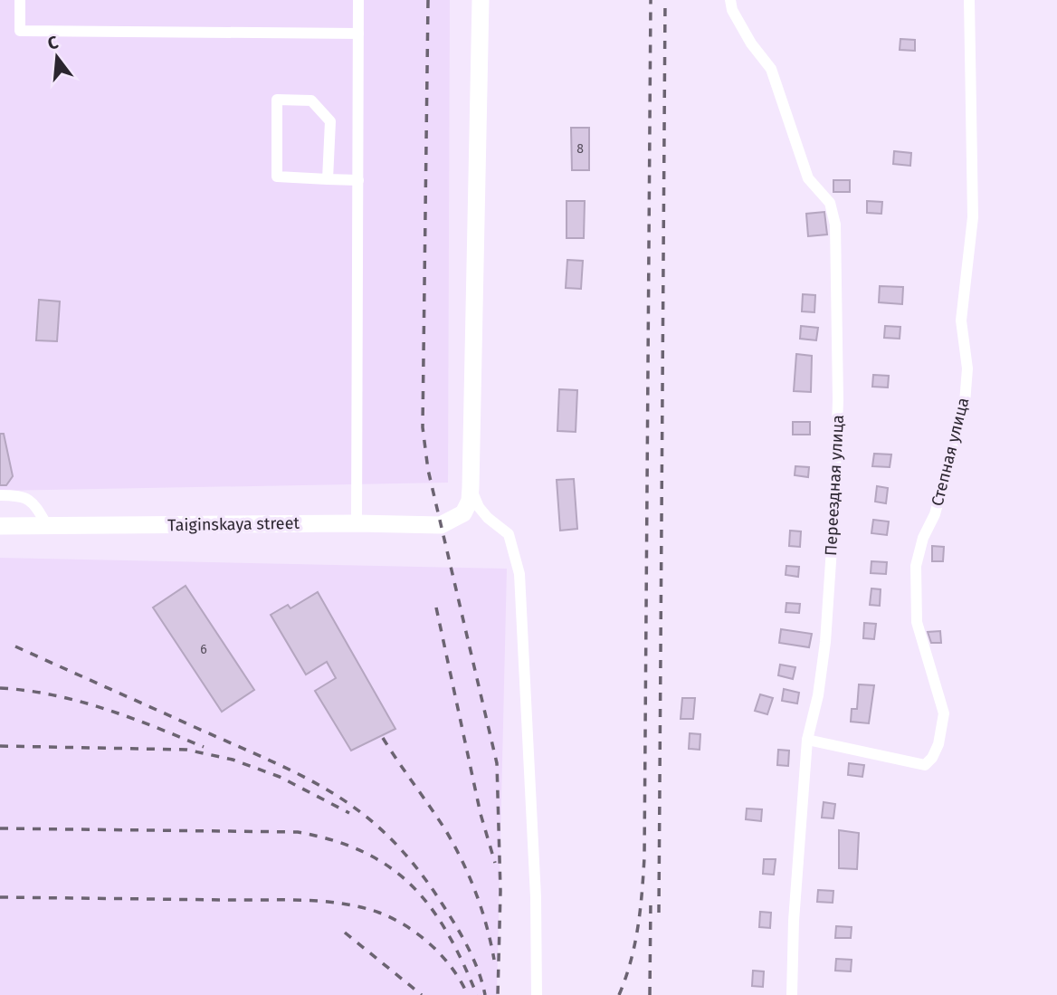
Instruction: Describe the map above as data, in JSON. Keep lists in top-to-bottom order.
{
  "streets": {
    "highway": ["Taiginskaya street"],
    "street": ["Степная улица", "Переездная улица"]
  },
  "crossings": [
    ["Степная улица", "Переездная улица"]
  ],
  "house_numbers": ["8", "6"],
  "north": "top"
}
